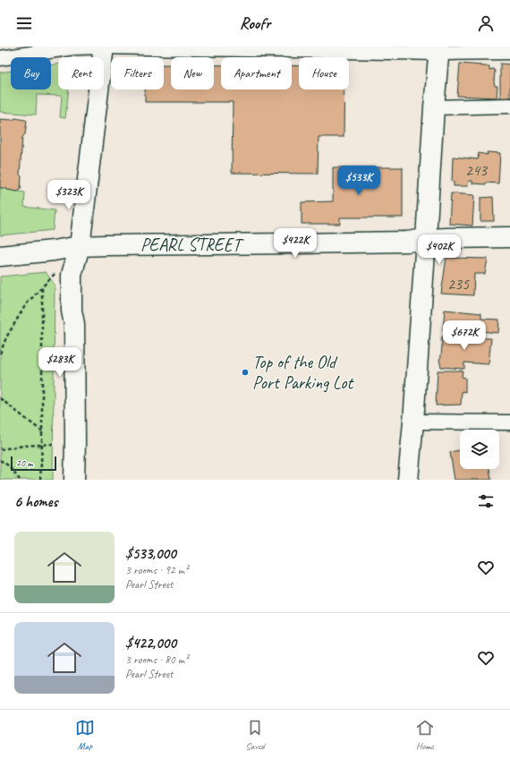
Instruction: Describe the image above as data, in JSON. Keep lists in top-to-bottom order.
{
  "streets": {
    "main road": ["PEARL STREET"]
  },
  "places": ["Top of the Old Port Parking Lot"],
  "house_numbers": ["243", "235"],
  "scale_bar": "20 m",
  "page": {
    "header": "Roofr",
    "chip": [
      "Buy",
      "Rent",
      "Filters",
      "New",
      "Apartment",
      "House"
    ],
    "price": [
      "$533K",
      "$323K",
      "$422K",
      "$402K",
      "$672K",
      "$283K"
    ],
    "scale": "20 m",
    "heading": "6 homes",
    "list": [
      {
        "name": "$533,000",
        "note": "3 rooms · 92 m² · Pearl Street"
      },
      {
        "name": "$422,000",
        "note": "3 rooms · 80 m² · Pearl Street"
      }
    ],
    "tabs": ["Map", "Saved", "Home"]
  }
}
